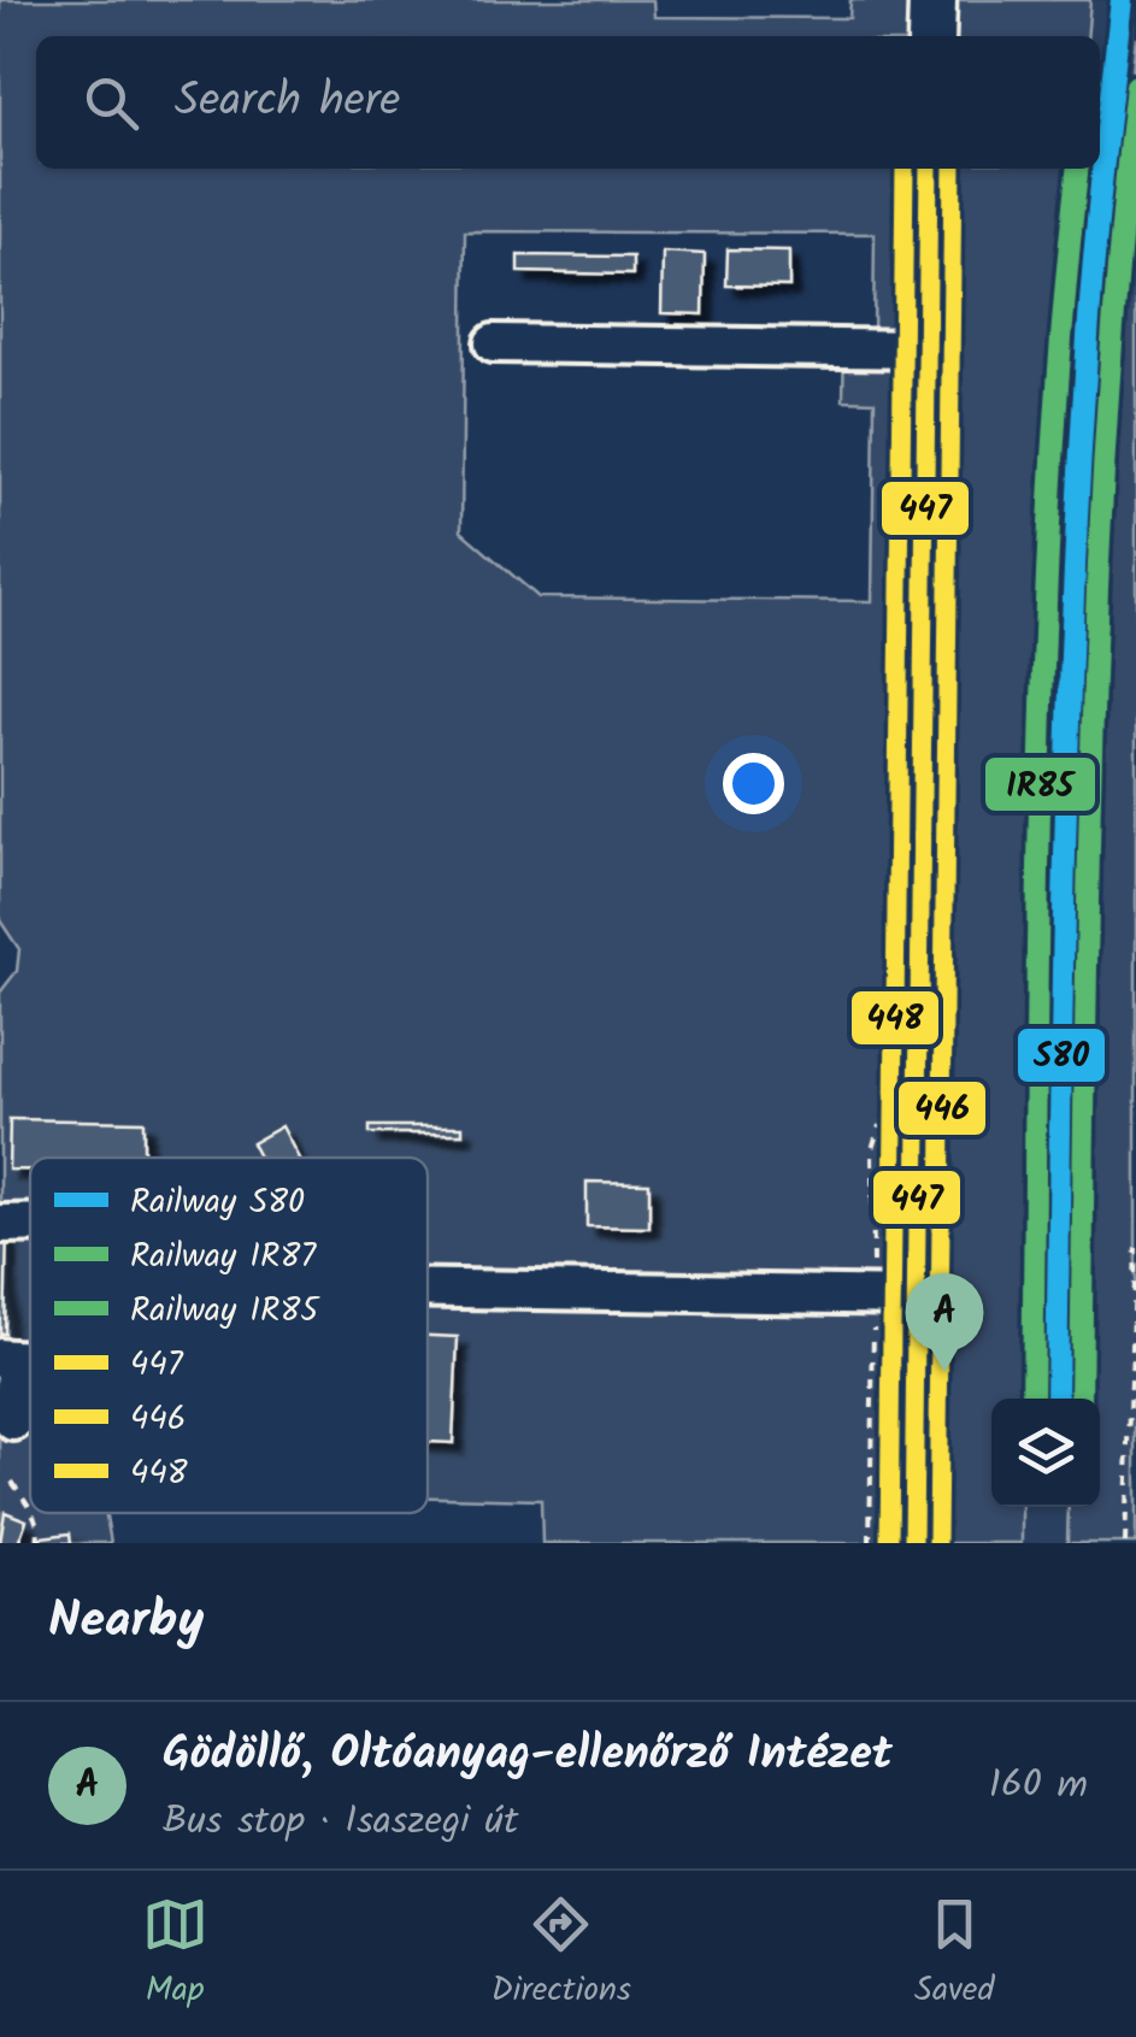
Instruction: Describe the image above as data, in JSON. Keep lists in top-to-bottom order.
{
  "lines": [
    "rail line S80",
    "rail line IR87",
    "rail line IR85",
    "transit line 447",
    "transit line 446",
    "transit line 448"
  ],
  "legend": [
    "Railway S80",
    "Railway IR87",
    "Railway IR85",
    "447",
    "446",
    "448"
  ],
  "page": {
    "search": "Search here",
    "pins": "A",
    "heading": "Nearby",
    "list": [
      {
        "mark": "A",
        "name": "Gödöllő, Oltóanyag-ellenőrző Intézet",
        "note": "Bus stop · Isaszegi út",
        "value": "160 m"
      }
    ],
    "nav": ["Map", "Directions", "Saved"]
  }
}
